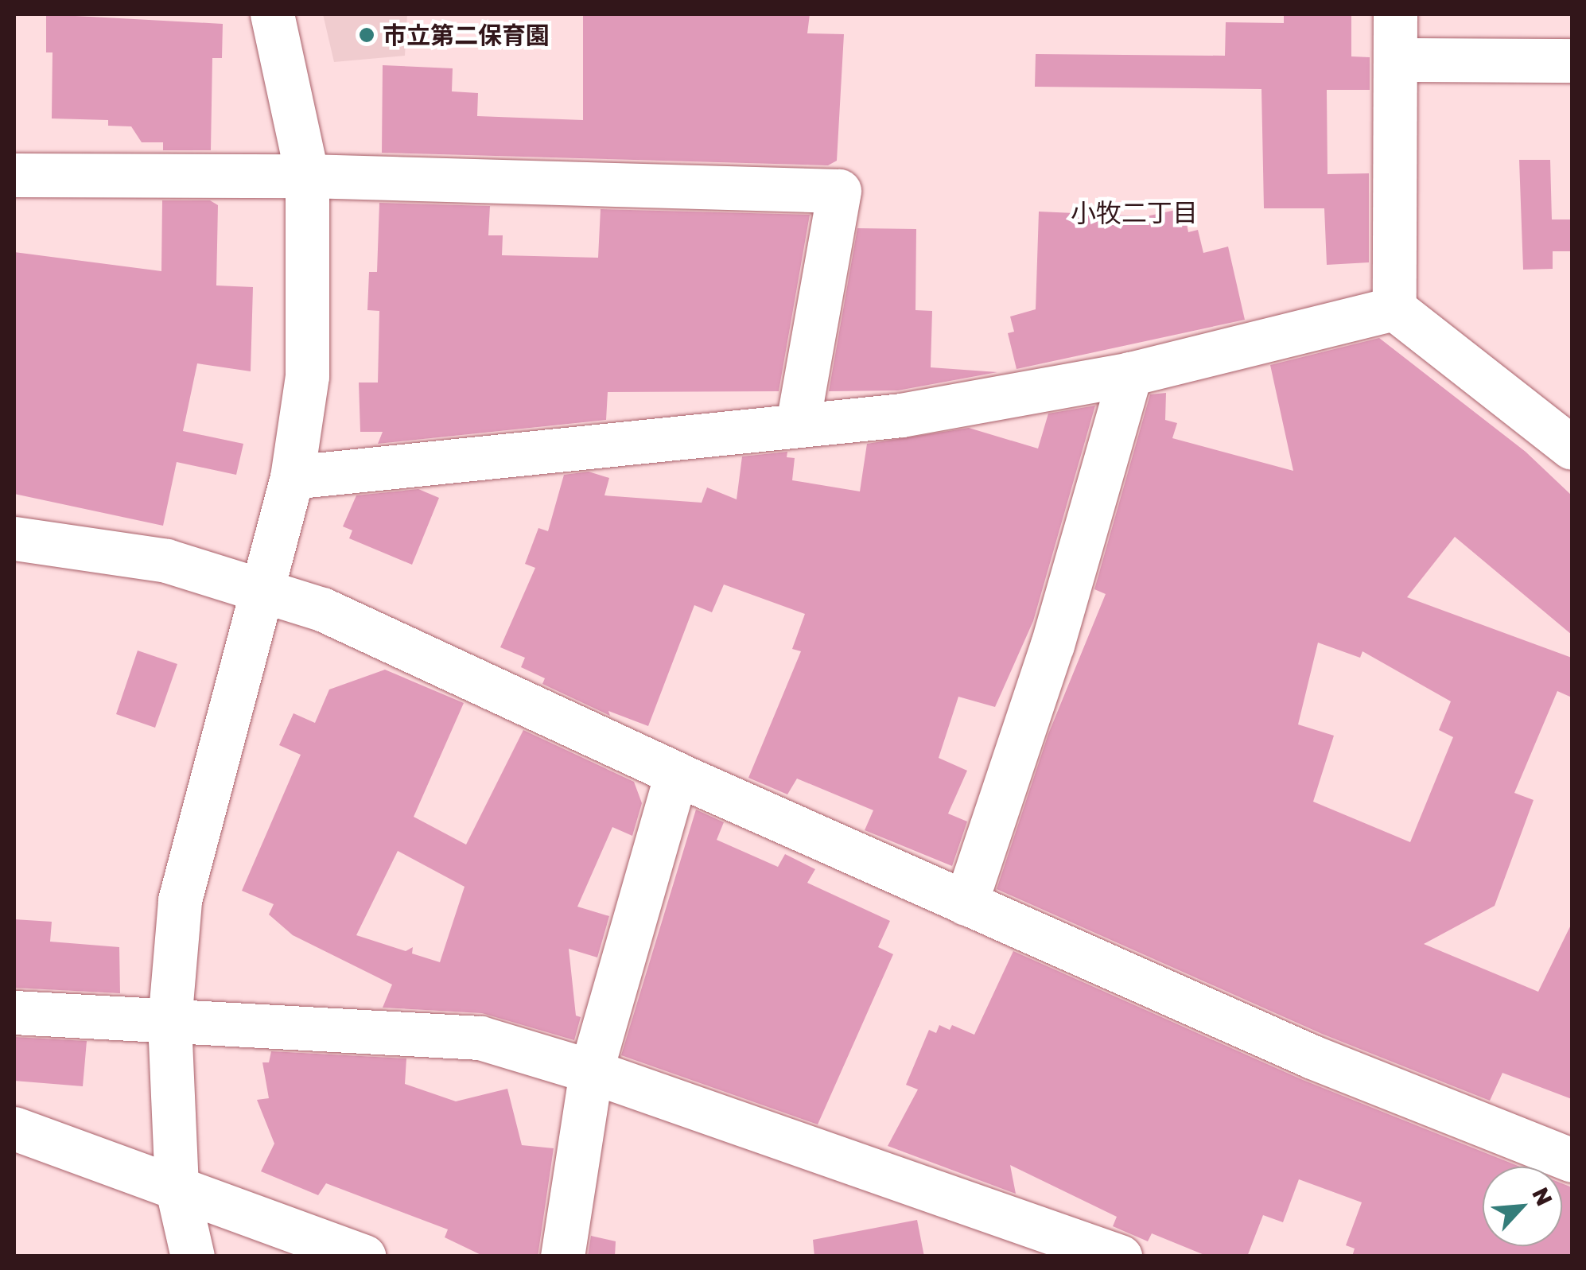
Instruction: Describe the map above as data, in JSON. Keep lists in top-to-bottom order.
{
  "districts": ["小牧二丁目"],
  "places": ["市立第二保育園"],
  "north": "top right"
}
